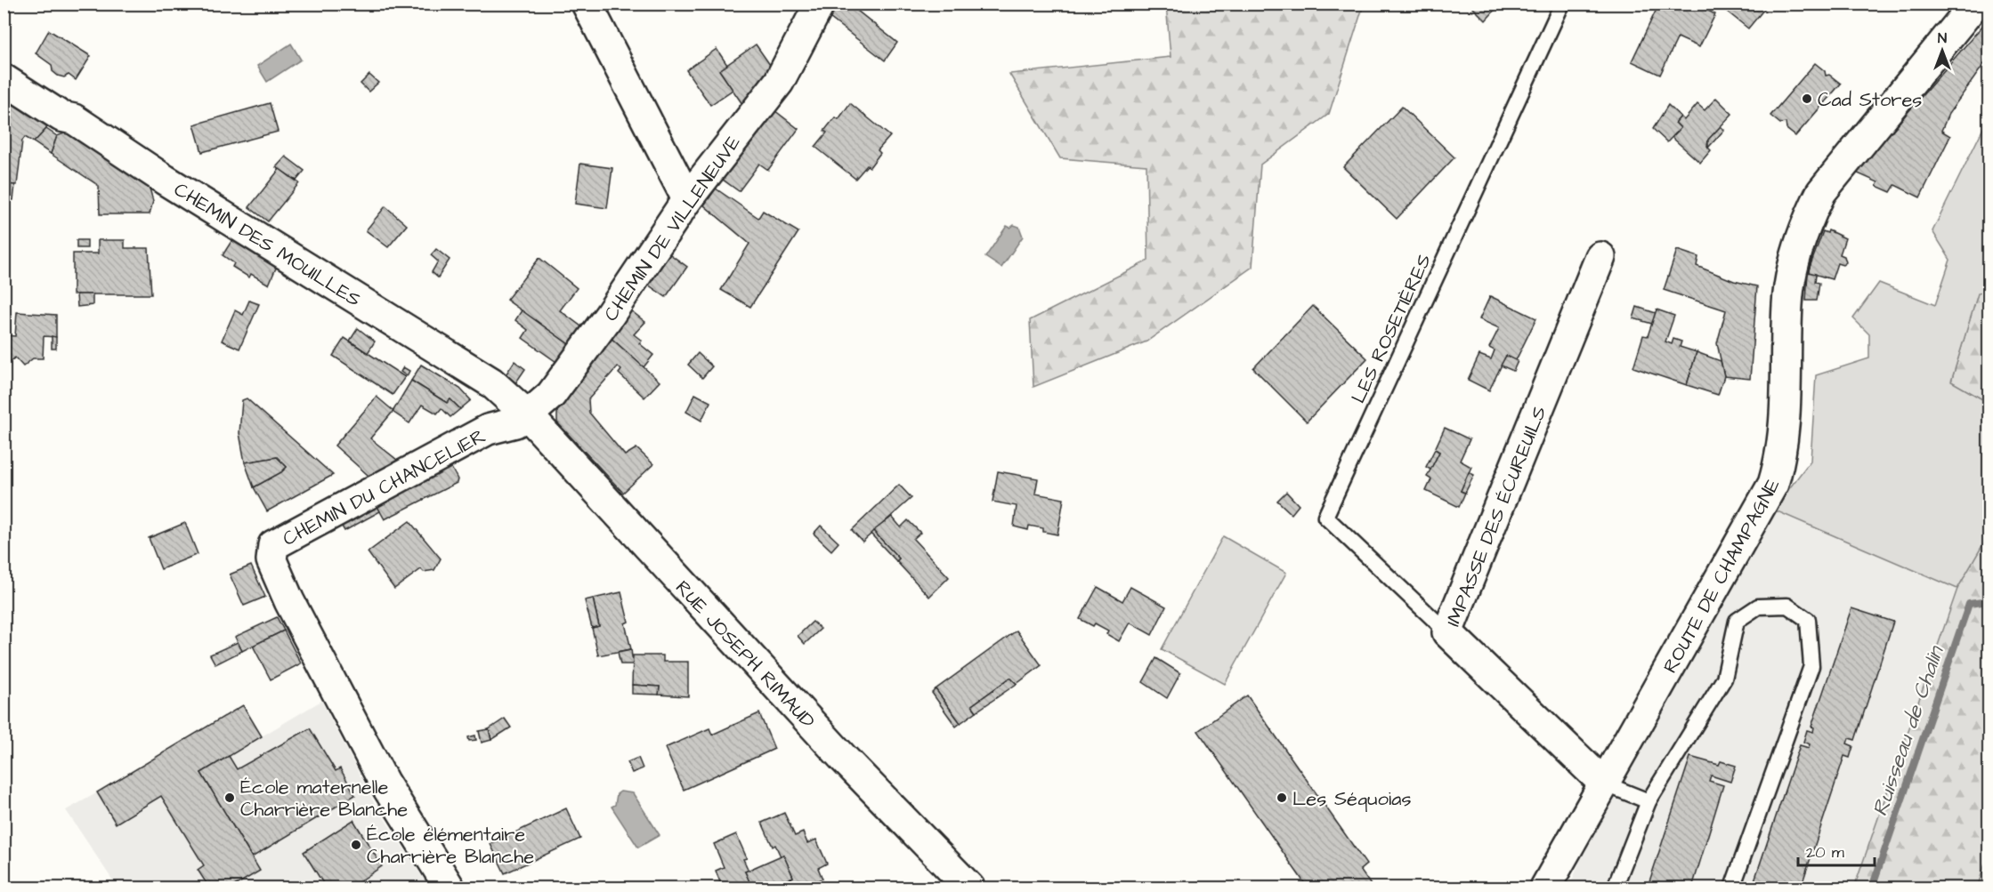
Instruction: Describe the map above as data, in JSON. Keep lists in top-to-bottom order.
{
  "streets": {
    "street": [
      "CHEMIN DE VILLENEUVE",
      "CHEMIN DES MOUILLES",
      "CHEMIN DU CHANCELIER",
      "IMPASSE DES ÉCUREUILS",
      "ROUTE DE CHAMPAGNE",
      "RUE JOSEPH RIMAUD"
    ],
    "lane": ["LES ROSETIÈRES"]
  },
  "crossings": [
    ["CHEMIN DE VILLENEUVE", "CHEMIN DES MOUILLES"],
    ["CHEMIN DE VILLENEUVE", "CHEMIN DU CHANCELIER"],
    ["CHEMIN DE VILLENEUVE", "RUE JOSEPH RIMAUD"],
    ["CHEMIN DES MOUILLES", "CHEMIN DU CHANCELIER"],
    ["CHEMIN DES MOUILLES", "RUE JOSEPH RIMAUD"],
    ["LES ROSETIÈRES", "IMPASSE DES ÉCUREUILS"],
    ["CHEMIN DU CHANCELIER", "RUE JOSEPH RIMAUD"],
    ["IMPASSE DES ÉCUREUILS", "ROUTE DE CHAMPAGNE"]
  ],
  "water": ["Ruisseau de Chalin"],
  "places": [
    "Cad Stores",
    "École maternelle Charrière Blanche",
    "Les Séquoias",
    "École élémentaire Charrière Blanche"
  ],
  "scale_bar": "20 m",
  "north": "top"
}
